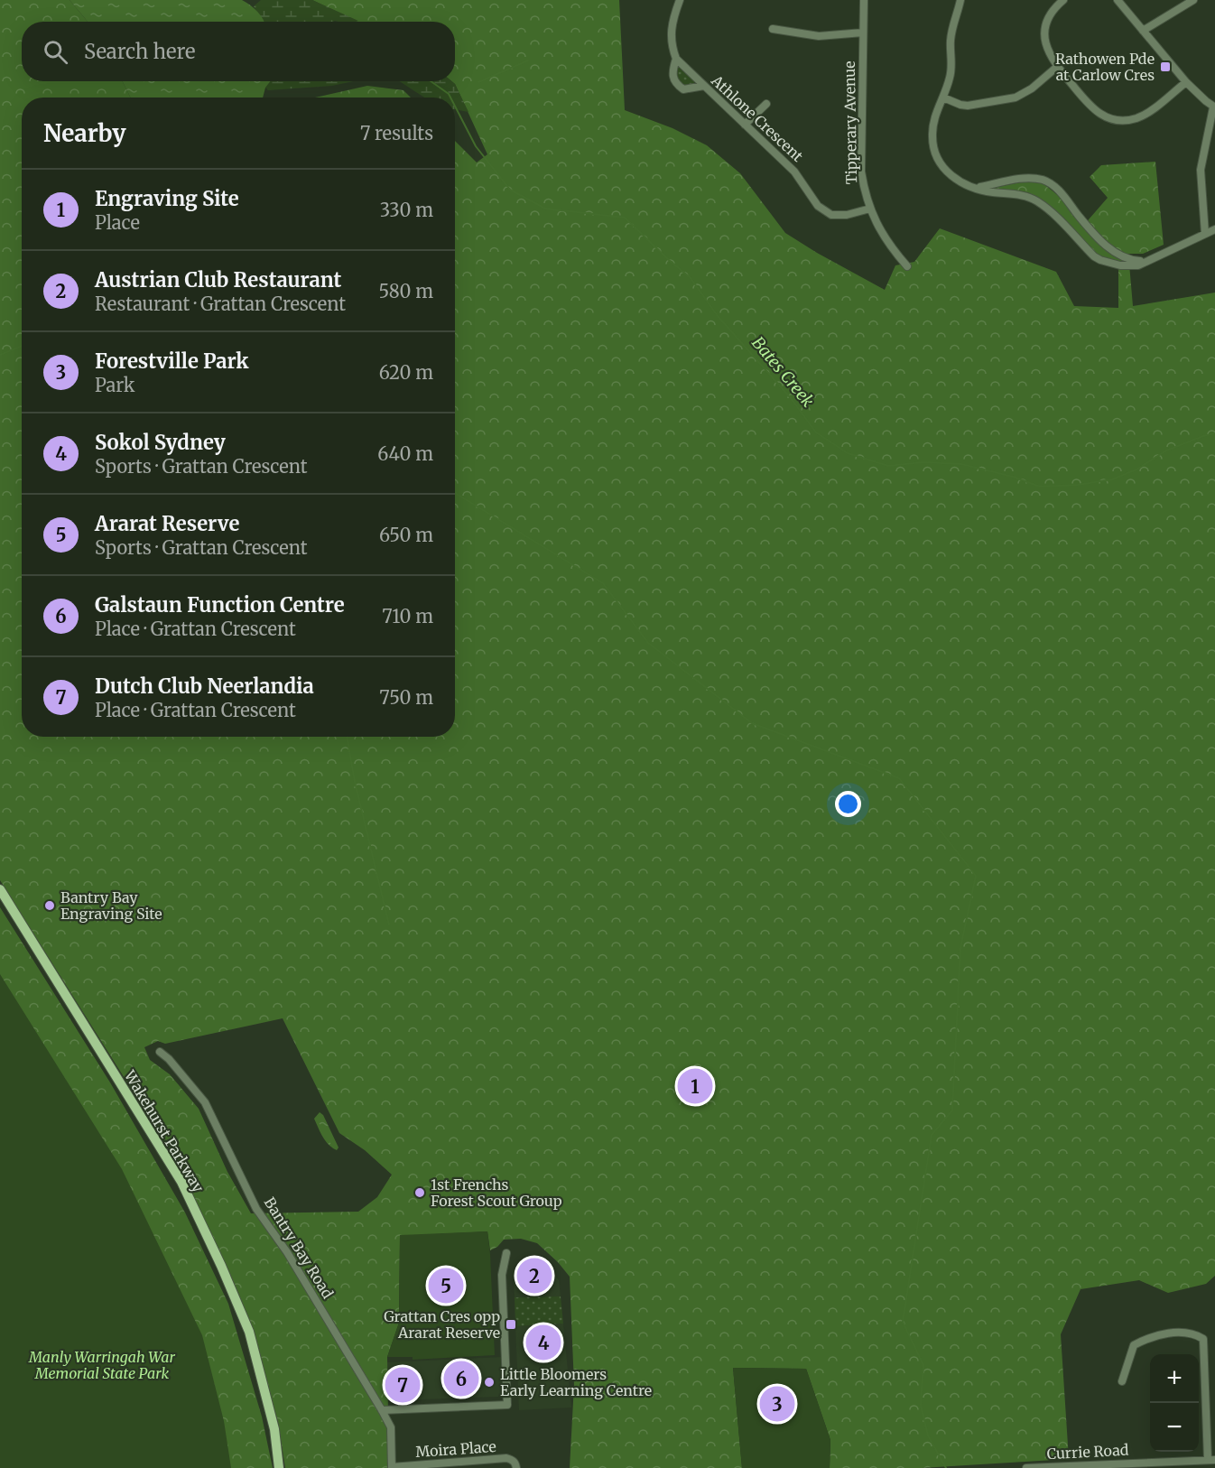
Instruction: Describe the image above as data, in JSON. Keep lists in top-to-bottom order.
{
  "streets": {
    "main road": ["Wakehurst Parkway"],
    "street": [
      "Athlone Crescent",
      "Tipperary Avenue",
      "Bantry Bay Road",
      "Moira Place",
      "Currie Road"
    ]
  },
  "crossings": [
    ["Athlone Crescent", "Tipperary Avenue"],
    ["Bantry Bay Road", "Moira Place"]
  ],
  "water": ["Bates Creek"],
  "parks": ["Manly Warringah War Memorial State Park"],
  "places": {
    "transit": ["Rathowen Pde at Carlow Cres", "Grattan Cres opp Ararat Reserve"],
    "other": ["Bantry Bay Engraving Site", "1st Frenchs Forest Scout Group", "Little Bloomers Early Learning Centre"]
  },
  "page": {
    "search": "Search here",
    "heading": ["Nearby", "7 results"],
    "list": [
      {
        "mark": "1",
        "name": "Engraving Site",
        "note": "Place",
        "value": "330 m"
      },
      {
        "mark": "2",
        "name": "Austrian Club Restaurant",
        "note": "Restaurant · Grattan Crescent",
        "value": "580 m"
      },
      {
        "mark": "3",
        "name": "Forestville Park",
        "note": "Park",
        "value": "620 m"
      },
      {
        "mark": "4",
        "name": "Sokol Sydney",
        "note": "Sports · Grattan Crescent",
        "value": "640 m"
      },
      {
        "mark": "5",
        "name": "Ararat Reserve",
        "note": "Sports · Grattan Crescent",
        "value": "650 m"
      },
      {
        "mark": "6",
        "name": "Galstaun Function Centre",
        "note": "Place · Grattan Crescent",
        "value": "710 m"
      },
      {
        "mark": "7",
        "name": "Dutch Club Neerlandia",
        "note": "Place · Grattan Crescent",
        "value": "750 m"
      }
    ],
    "pins": [
      "1",
      "2",
      "5",
      "4",
      "6",
      "7",
      "3"
    ],
    "map_buttons": ["+", "−"]
  }
}
